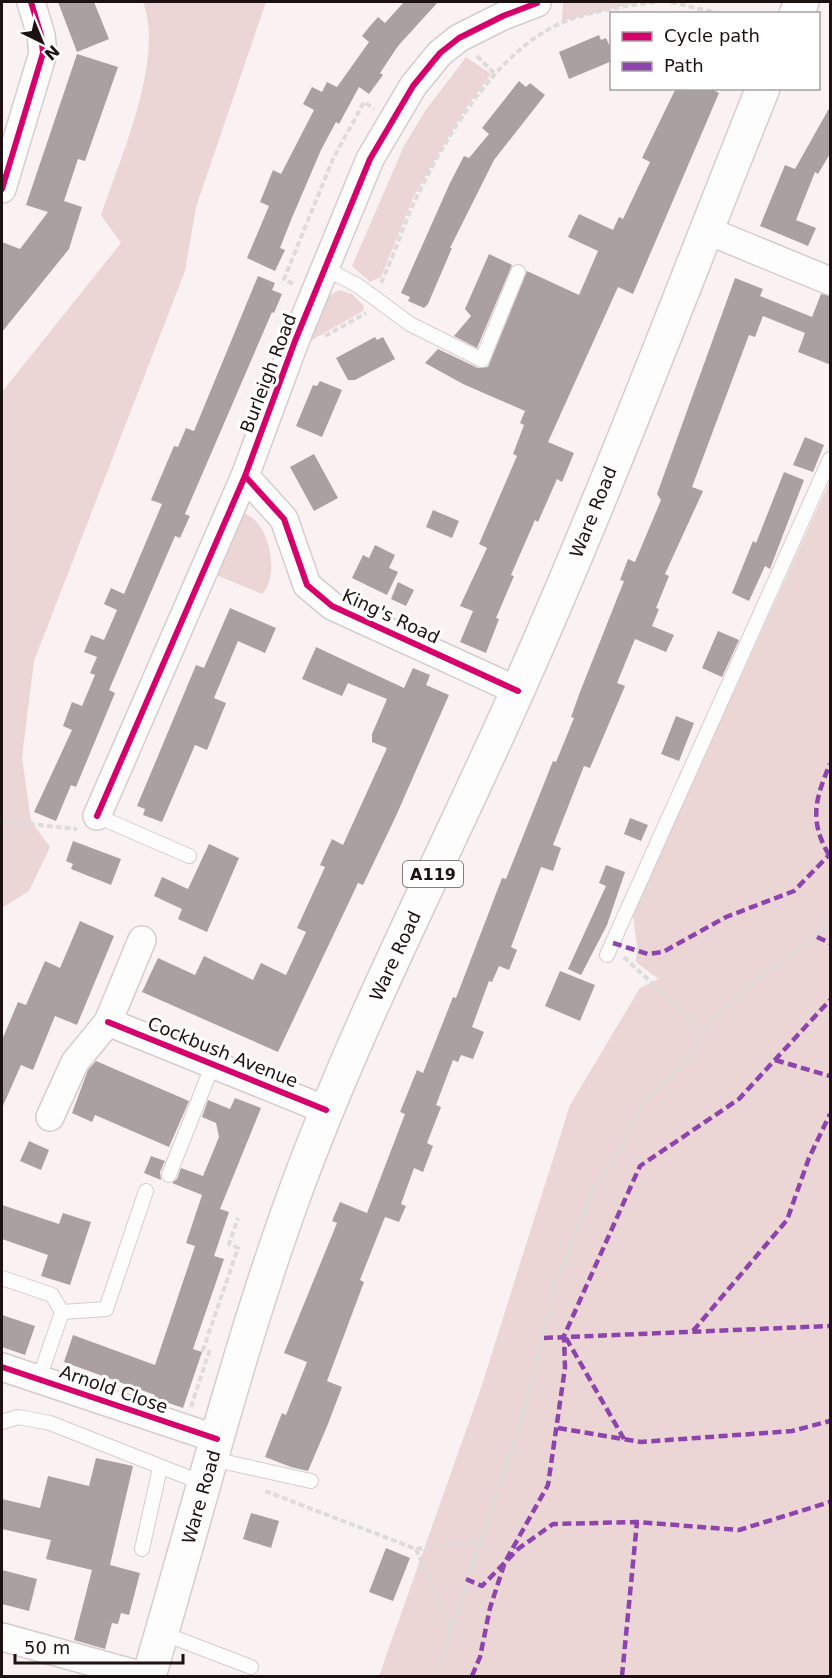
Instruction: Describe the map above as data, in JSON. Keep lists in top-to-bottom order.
{
  "streets": {
    "main road": ["Ware Road", "A119"],
    "street": [
      "Burleigh Road",
      "King's Road",
      "Cockbush Avenue",
      "Arnold Close"
    ]
  },
  "crossings": [
    ["Burleigh Road", "King's Road"],
    ["Ware Road", "King's Road"],
    ["Ware Road", "Cockbush Avenue"],
    ["Ware Road", "Arnold Close"]
  ],
  "legend": ["Cycle path", "Path"],
  "scale_bar": "50 m",
  "north": "bottom right"
}
